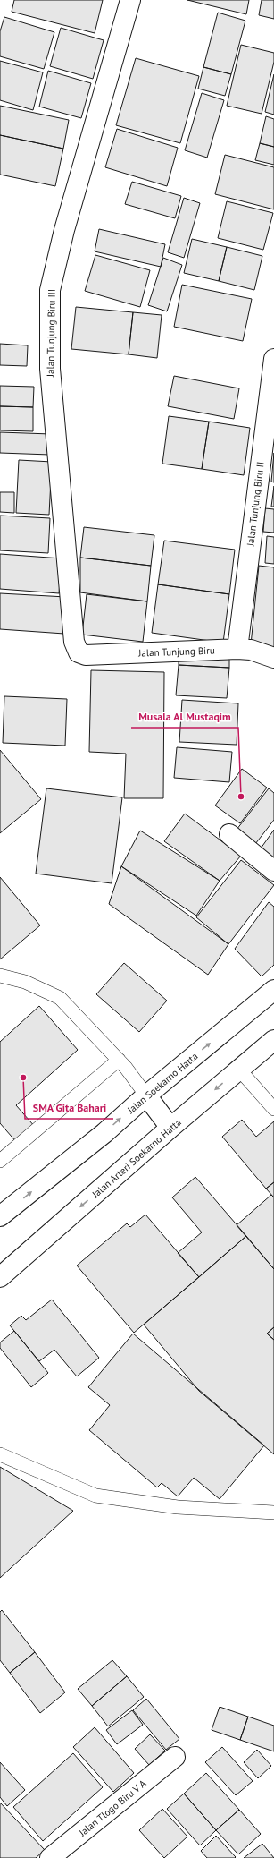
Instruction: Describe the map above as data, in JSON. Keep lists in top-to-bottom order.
{
  "streets": {
    "street": [
      "Jalan Tunjung Biru III",
      "Jalan Tunjung Biru II",
      "Jalan Tunjung Biru",
      "Jalan Soekarno Hatta",
      "Jalan Arteri Soekarno Hatta",
      "Jalan Tlogo Biru V A"
    ]
  },
  "crossings": [
    ["Jalan Tunjung Biru III", "Jalan Tunjung Biru"],
    ["Jalan Tunjung Biru II", "Jalan Tunjung Biru"]
  ],
  "one_way": ["Jalan Soekarno Hatta", "Jalan Arteri Soekarno Hatta"],
  "places": ["Musala Al Mustaqim", "SMA Gita Bahari"]
}
